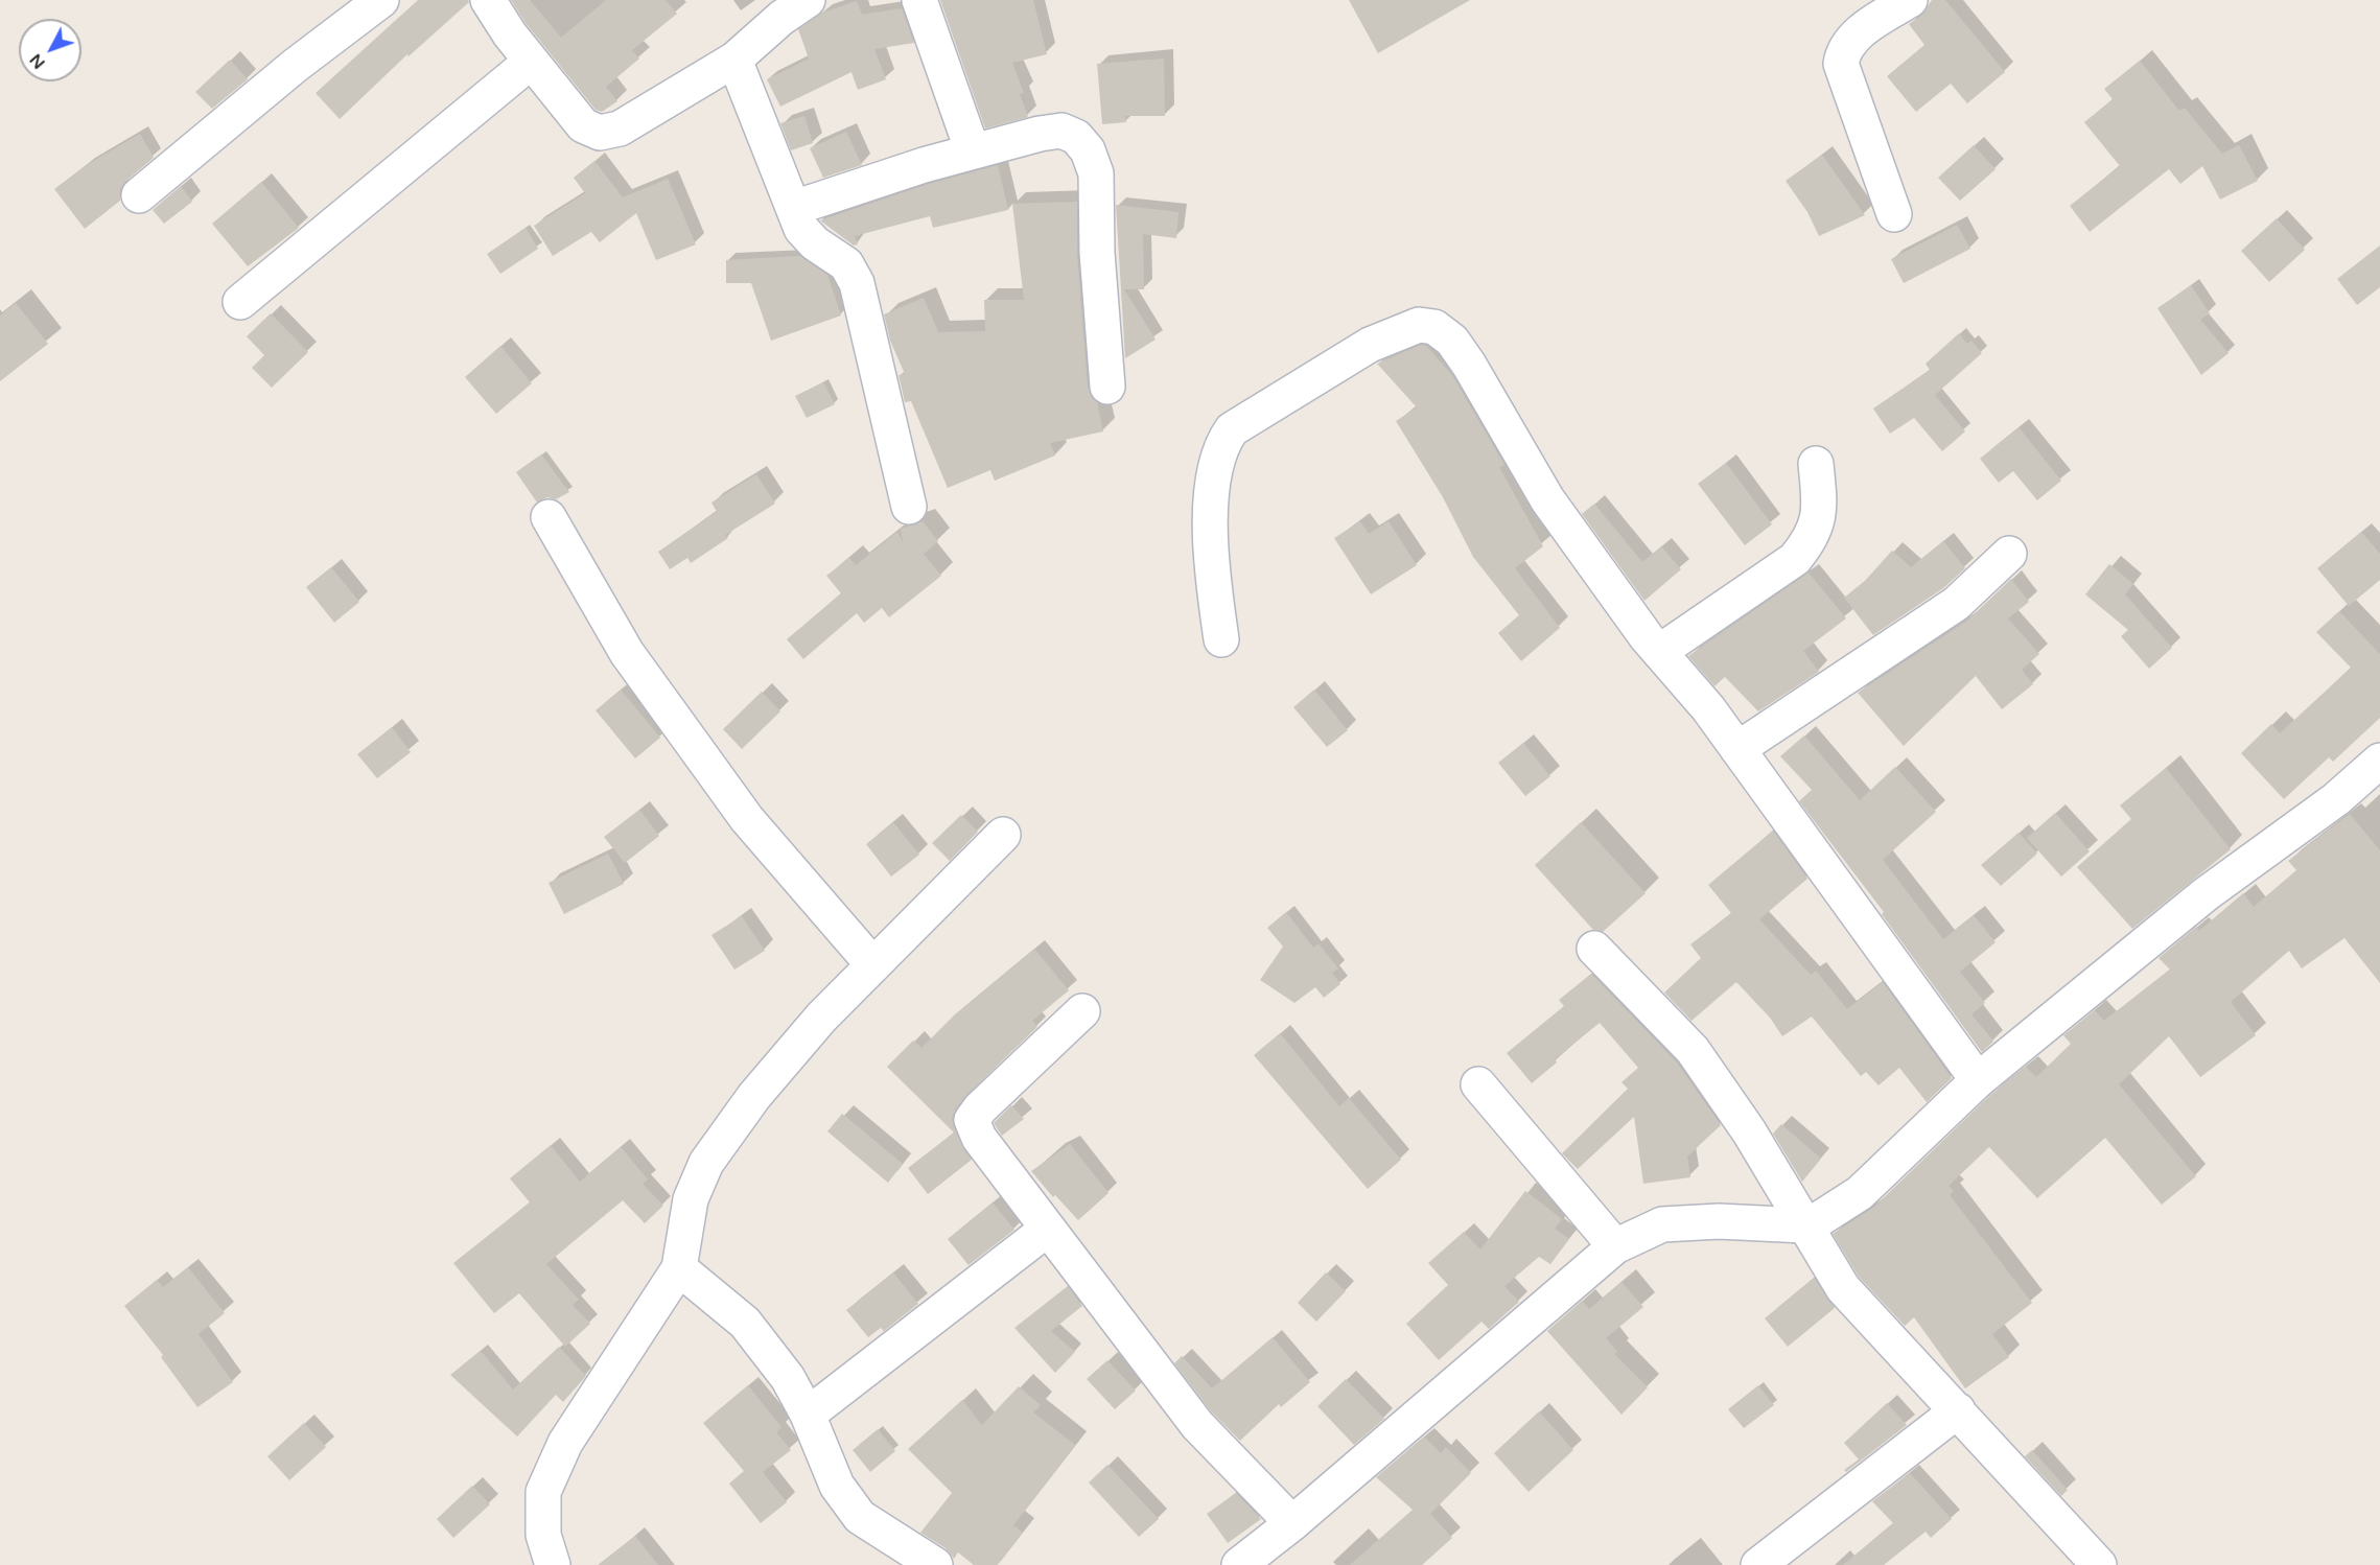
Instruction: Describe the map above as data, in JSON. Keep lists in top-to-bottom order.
{
  "north": "bottom left"
}
